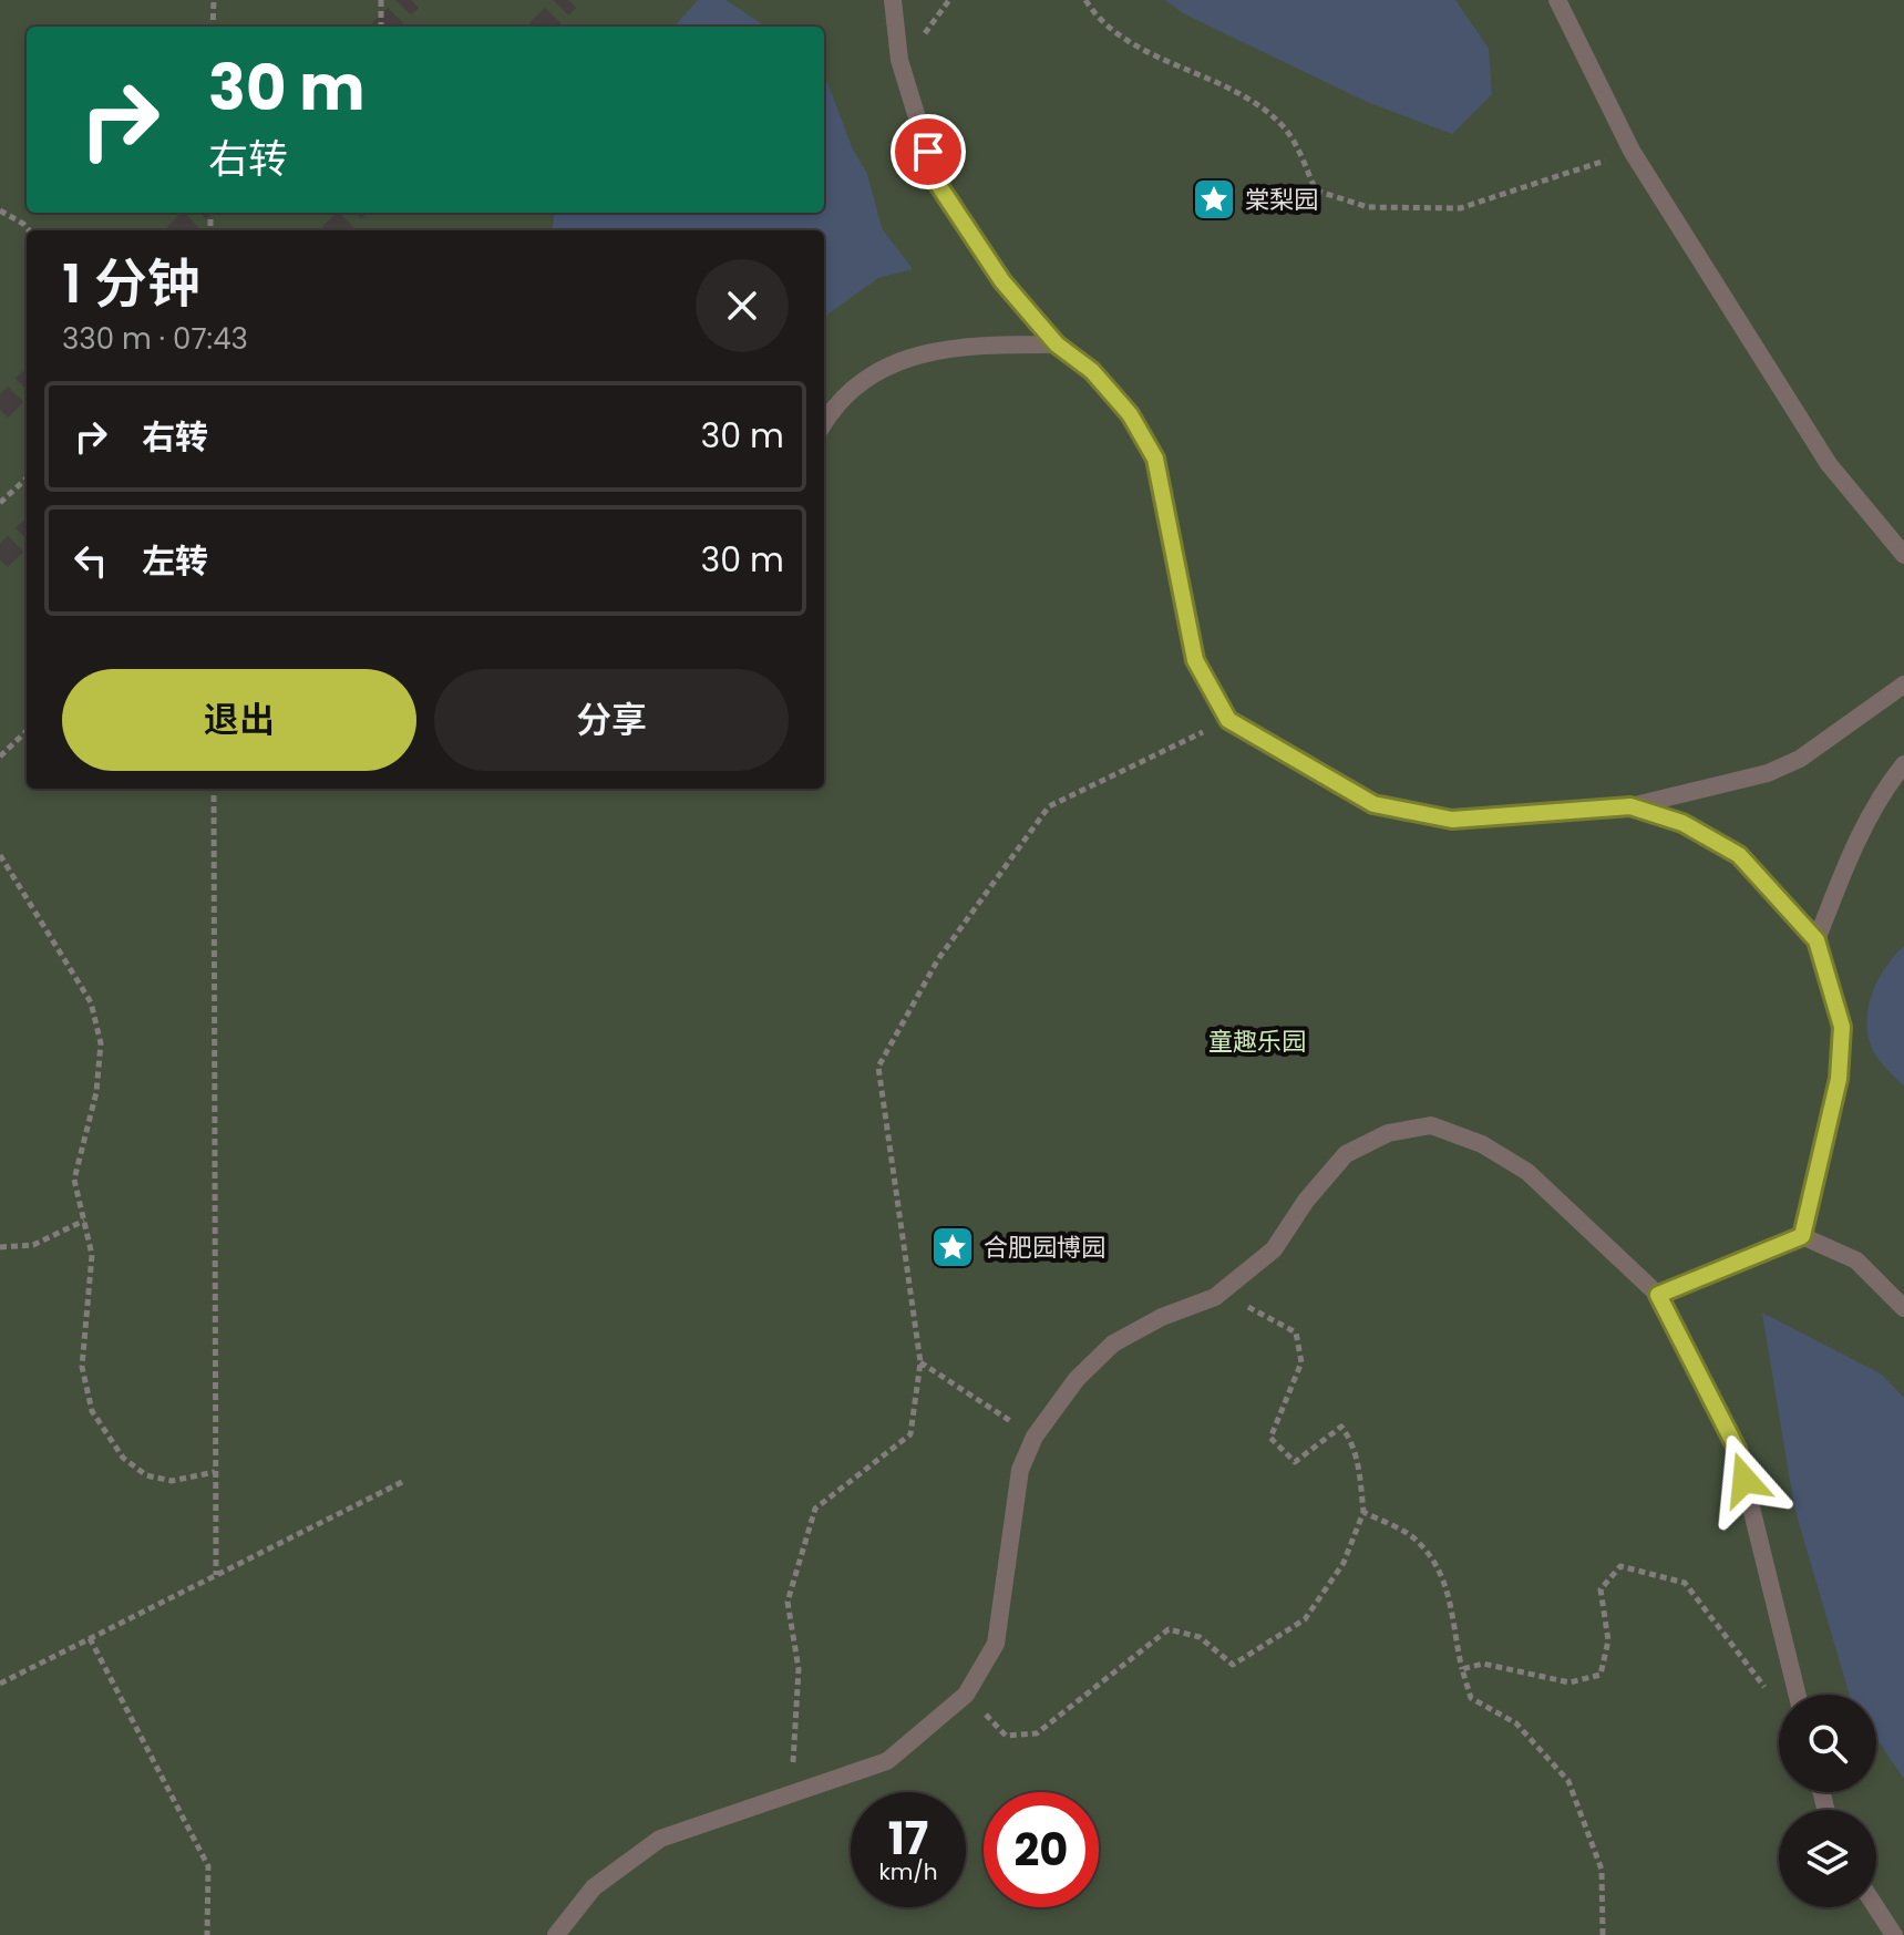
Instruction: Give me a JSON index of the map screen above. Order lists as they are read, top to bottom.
{
  "parks": ["童趣乐园"],
  "places": {
    "place": ["棠梨园", "合肥园博园"]
  },
  "page": {
    "turn": ["30 m", "右转"],
    "heading": ["1 分钟", "330 m · 07:43"],
    "list": [
      {
        "name": "右转",
        "value": "30 m"
      },
      {
        "name": "左转",
        "value": "30 m"
      }
    ],
    "buttons": ["退出", "分享"],
    "speed": "17 km/h",
    "limit": "20"
  }
}
